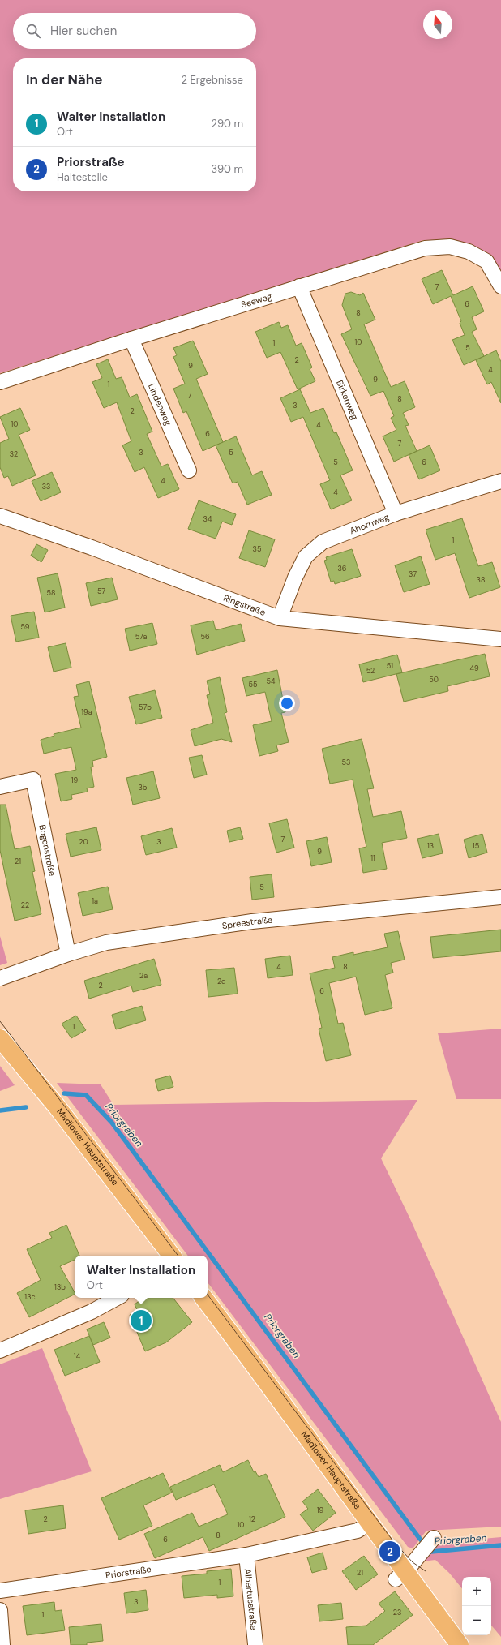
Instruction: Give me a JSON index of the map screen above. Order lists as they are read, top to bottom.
{
  "streets": {
    "main road": ["Madlower Hauptstraße"],
    "street": [
      "Seeweg",
      "Birkenweg",
      "Lindenweg",
      "Ahornweg",
      "Ringstraße",
      "Bogenstraße",
      "Spreestraße",
      "Priorstraße",
      "Albertusstraße"
    ]
  },
  "crossings": [
    ["Seeweg", "Birkenweg"],
    ["Seeweg", "Lindenweg"],
    ["Birkenweg", "Ahornweg"],
    ["Ahornweg", "Ringstraße"],
    ["Bogenstraße", "Spreestraße"],
    ["Madlower Hauptstraße", "Priorstraße"],
    ["Priorstraße", "Albertusstraße"]
  ],
  "water": ["Priorgraben"],
  "house_numbers": [
    "7",
    "6",
    "8",
    "10",
    "1",
    "5",
    "2",
    "9",
    "4",
    "9",
    "1",
    "7",
    "8",
    "3",
    "2",
    "10",
    "4",
    "6",
    "7",
    "3",
    "5",
    "32",
    "5",
    "6",
    "4",
    "33",
    "4",
    "34",
    "1",
    "35",
    "36",
    "37",
    "38",
    "57",
    "58",
    "59",
    "57a",
    "56",
    "51",
    "49",
    "52",
    "50",
    "54",
    "55",
    "57b",
    "19a",
    "53",
    "19",
    "3b",
    "7",
    "20",
    "3",
    "13",
    "15",
    "9",
    "11",
    "21",
    "5",
    "1a",
    "22",
    "4",
    "8",
    "2a",
    "2c",
    "2",
    "6",
    "1",
    "13b",
    "13c",
    "14",
    "19",
    "2",
    "12",
    "10",
    "8",
    "6",
    "21",
    "1",
    "3",
    "23",
    "1"
  ],
  "north": "top",
  "page": {
    "search": "Hier suchen",
    "heading": ["In der Nähe", "2 Ergebnisse"],
    "list": [
      {
        "mark": "1",
        "name": "Walter Installation",
        "note": "Ort",
        "value": "290 m"
      },
      {
        "mark": "2",
        "name": "Priorstraße",
        "note": "Haltestelle",
        "value": "390 m"
      }
    ],
    "popup": ["Walter Installation", "Ort"],
    "pins": ["1", "2"],
    "map_buttons": ["+", "−"]
  }
}
